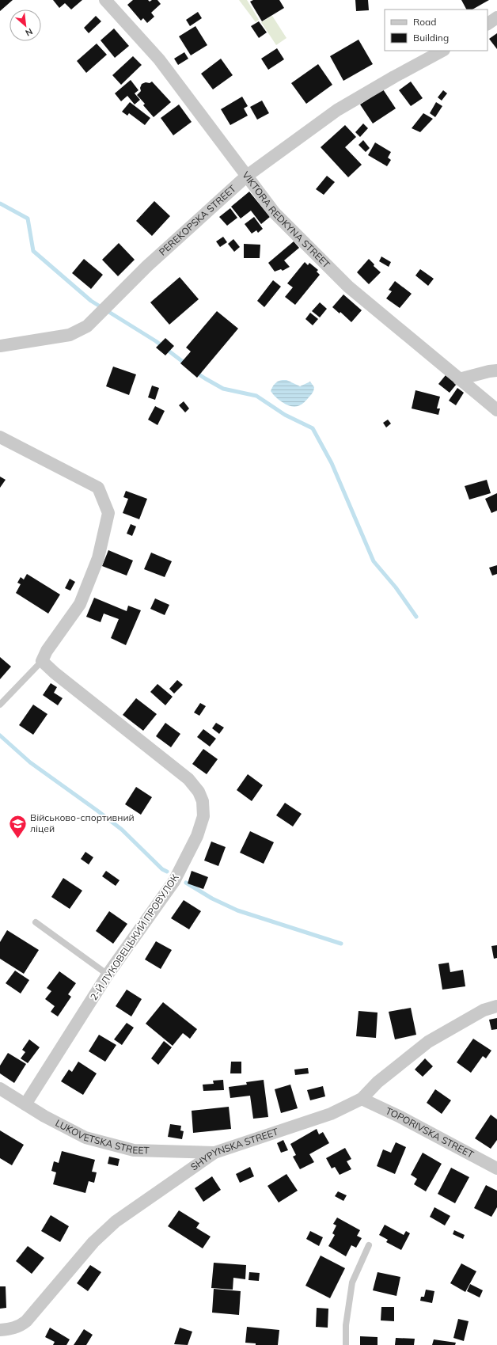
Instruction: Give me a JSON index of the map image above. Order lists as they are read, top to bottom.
{
  "streets": {
    "street": [
      "VIKTORA REDKYNA STREET",
      "PEREKOPSKA STREET",
      "2-Й ЛУКОВЕЦЬКИЙ ПРОВУЛОК",
      "TOPORIVSKA STREET",
      "LUKOVETSKA STREET",
      "SHYPYNSKA STREET"
    ]
  },
  "crossings": [
    ["VIKTORA REDKYNA STREET", "PEREKOPSKA STREET"],
    ["2-Й ЛУКОВЕЦЬКИЙ ПРОВУЛОК", "LUKOVETSKA STREET"],
    ["TOPORIVSKA STREET", "SHYPYNSKA STREET"],
    ["LUKOVETSKA STREET", "SHYPYNSKA STREET"]
  ],
  "places": {
    "school or university": ["Військово-спортивний ліцей"]
  },
  "legend": ["Road", "Building"],
  "north": "bottom right"
}
